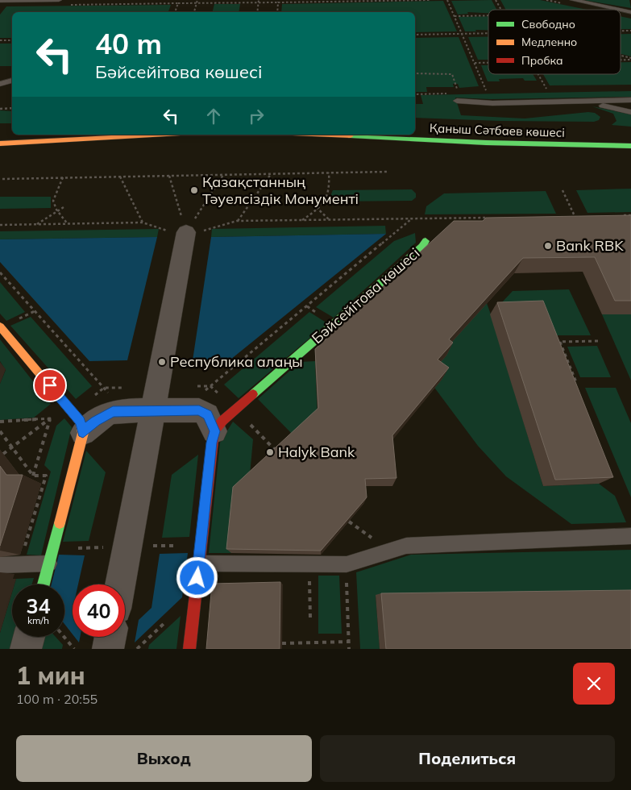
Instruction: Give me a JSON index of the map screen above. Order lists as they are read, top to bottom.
{
  "streets": {
    "main road": ["Қаныш Сәтбаев көшесі", "Бәйсейітова көшесі"]
  },
  "places": [
    "Қазақстанның Тәуелсіздік Монументі",
    "Bank RBK",
    "Республика алаңы",
    "Halyk Bank"
  ],
  "legend": ["Свободно", "Медленно", "Пробка"],
  "page": {
    "turn": ["40 m", "Бәйсейітова көшесі"],
    "speed": "34 km/h",
    "limit": "40",
    "heading": ["1 мин", "100 m · 20:55"],
    "buttons": ["Выход", "Поделиться"]
  }
}
